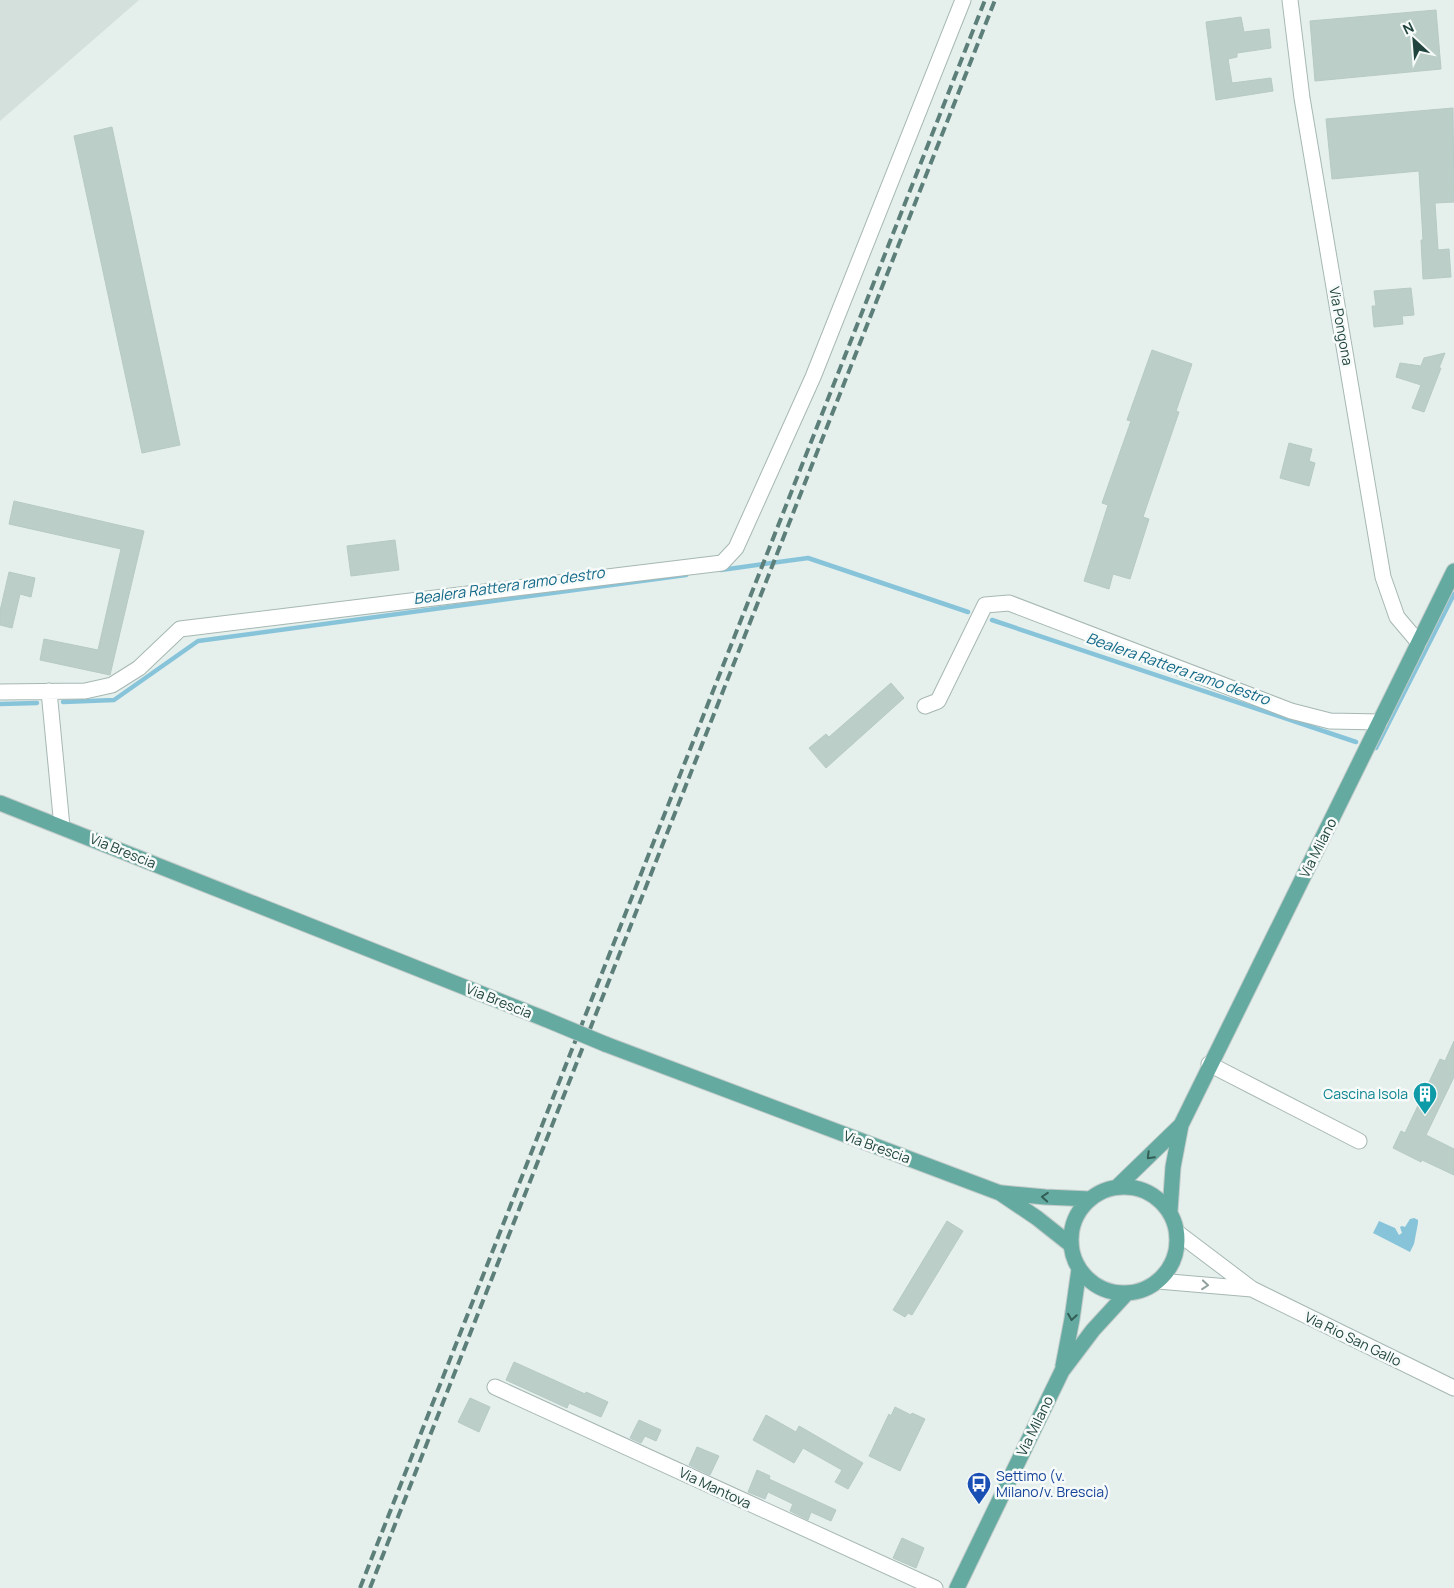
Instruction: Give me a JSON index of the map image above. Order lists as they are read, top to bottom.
{
  "streets": {
    "main road": ["Via Milano", "Via Brescia"],
    "street": ["Via Pongona", "Via Rio San Gallo", "Via Mantova"]
  },
  "crossings": [
    ["Via Pongona", "Via Milano"],
    ["Via Milano", "Via Rio San Gallo"]
  ],
  "water": ["Bealera Rattera ramo destro"],
  "places": {
    "building": ["Cascina Isola"],
    "bus stop": ["Settimo (v. Milano/v. Brescia)"]
  },
  "north": "top left"
}
